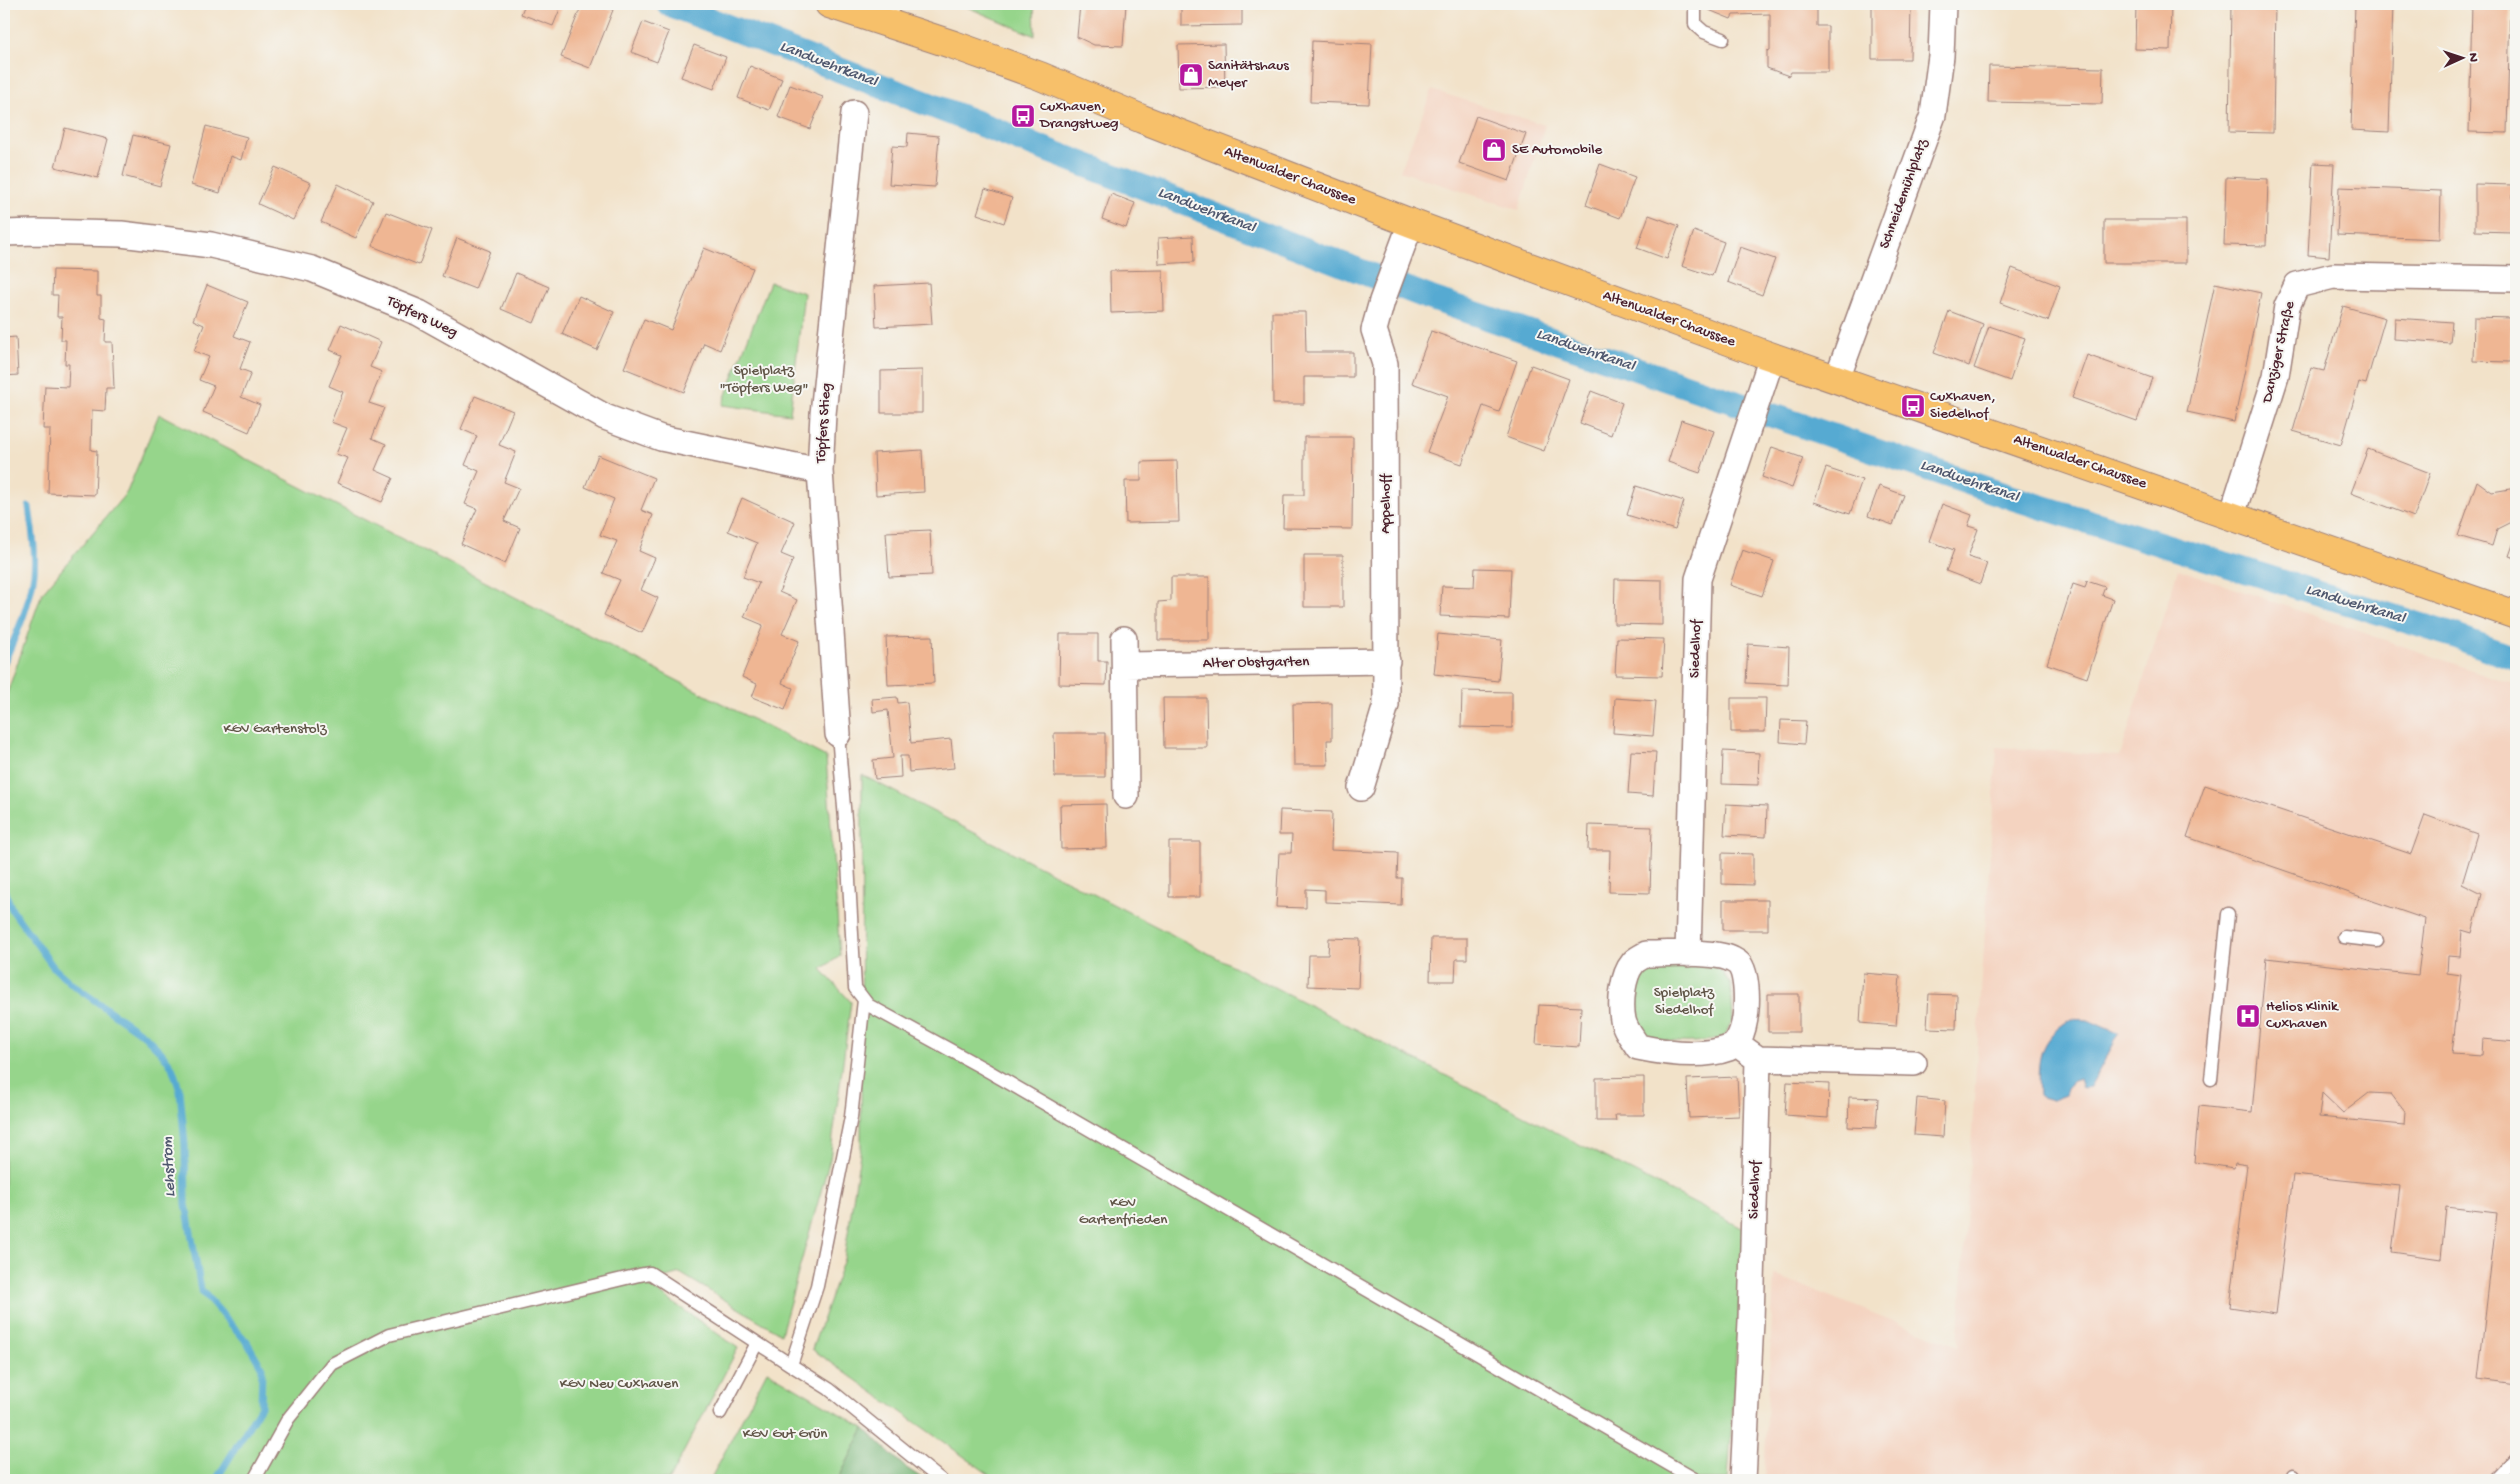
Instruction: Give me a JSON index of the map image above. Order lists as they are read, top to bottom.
{
  "streets": {
    "main road": ["Altenwalder Chaussee"],
    "street": [
      "Schneidemühlplatz",
      "Töpfers Weg",
      "Danziger Straße",
      "Töpfers Stieg",
      "Appelhoff",
      "Siedelhof",
      "Alter Obstgarten"
    ]
  },
  "crossings": [
    ["Altenwalder Chaussee", "Schneidemühlplatz"],
    ["Altenwalder Chaussee", "Danziger Straße"],
    ["Altenwalder Chaussee", "Appelhoff"],
    ["Altenwalder Chaussee", "Siedelhof"],
    ["Töpfers Weg", "Töpfers Stieg"],
    ["Appelhoff", "Alter Obstgarten"]
  ],
  "water": ["Landwehrkanal", "Lehstrom"],
  "parks": [
    "Spielplatz \"Töpfers Weg\"",
    "KGV Gartenstolz",
    "Spielplatz Siedelhof",
    "KGV Gartenfrieden",
    "KGV Neu Cuxhaven",
    "KGV Gut Grün"
  ],
  "places": {
    "shop": ["Sanitätshaus Meyer", "SE Automobile"],
    "bus stop": ["Cuxhaven, Drangstweg", "Cuxhaven, Siedelhof"],
    "hospital": ["Helios Klinik Cuxhaven"]
  },
  "north": "right"
}
